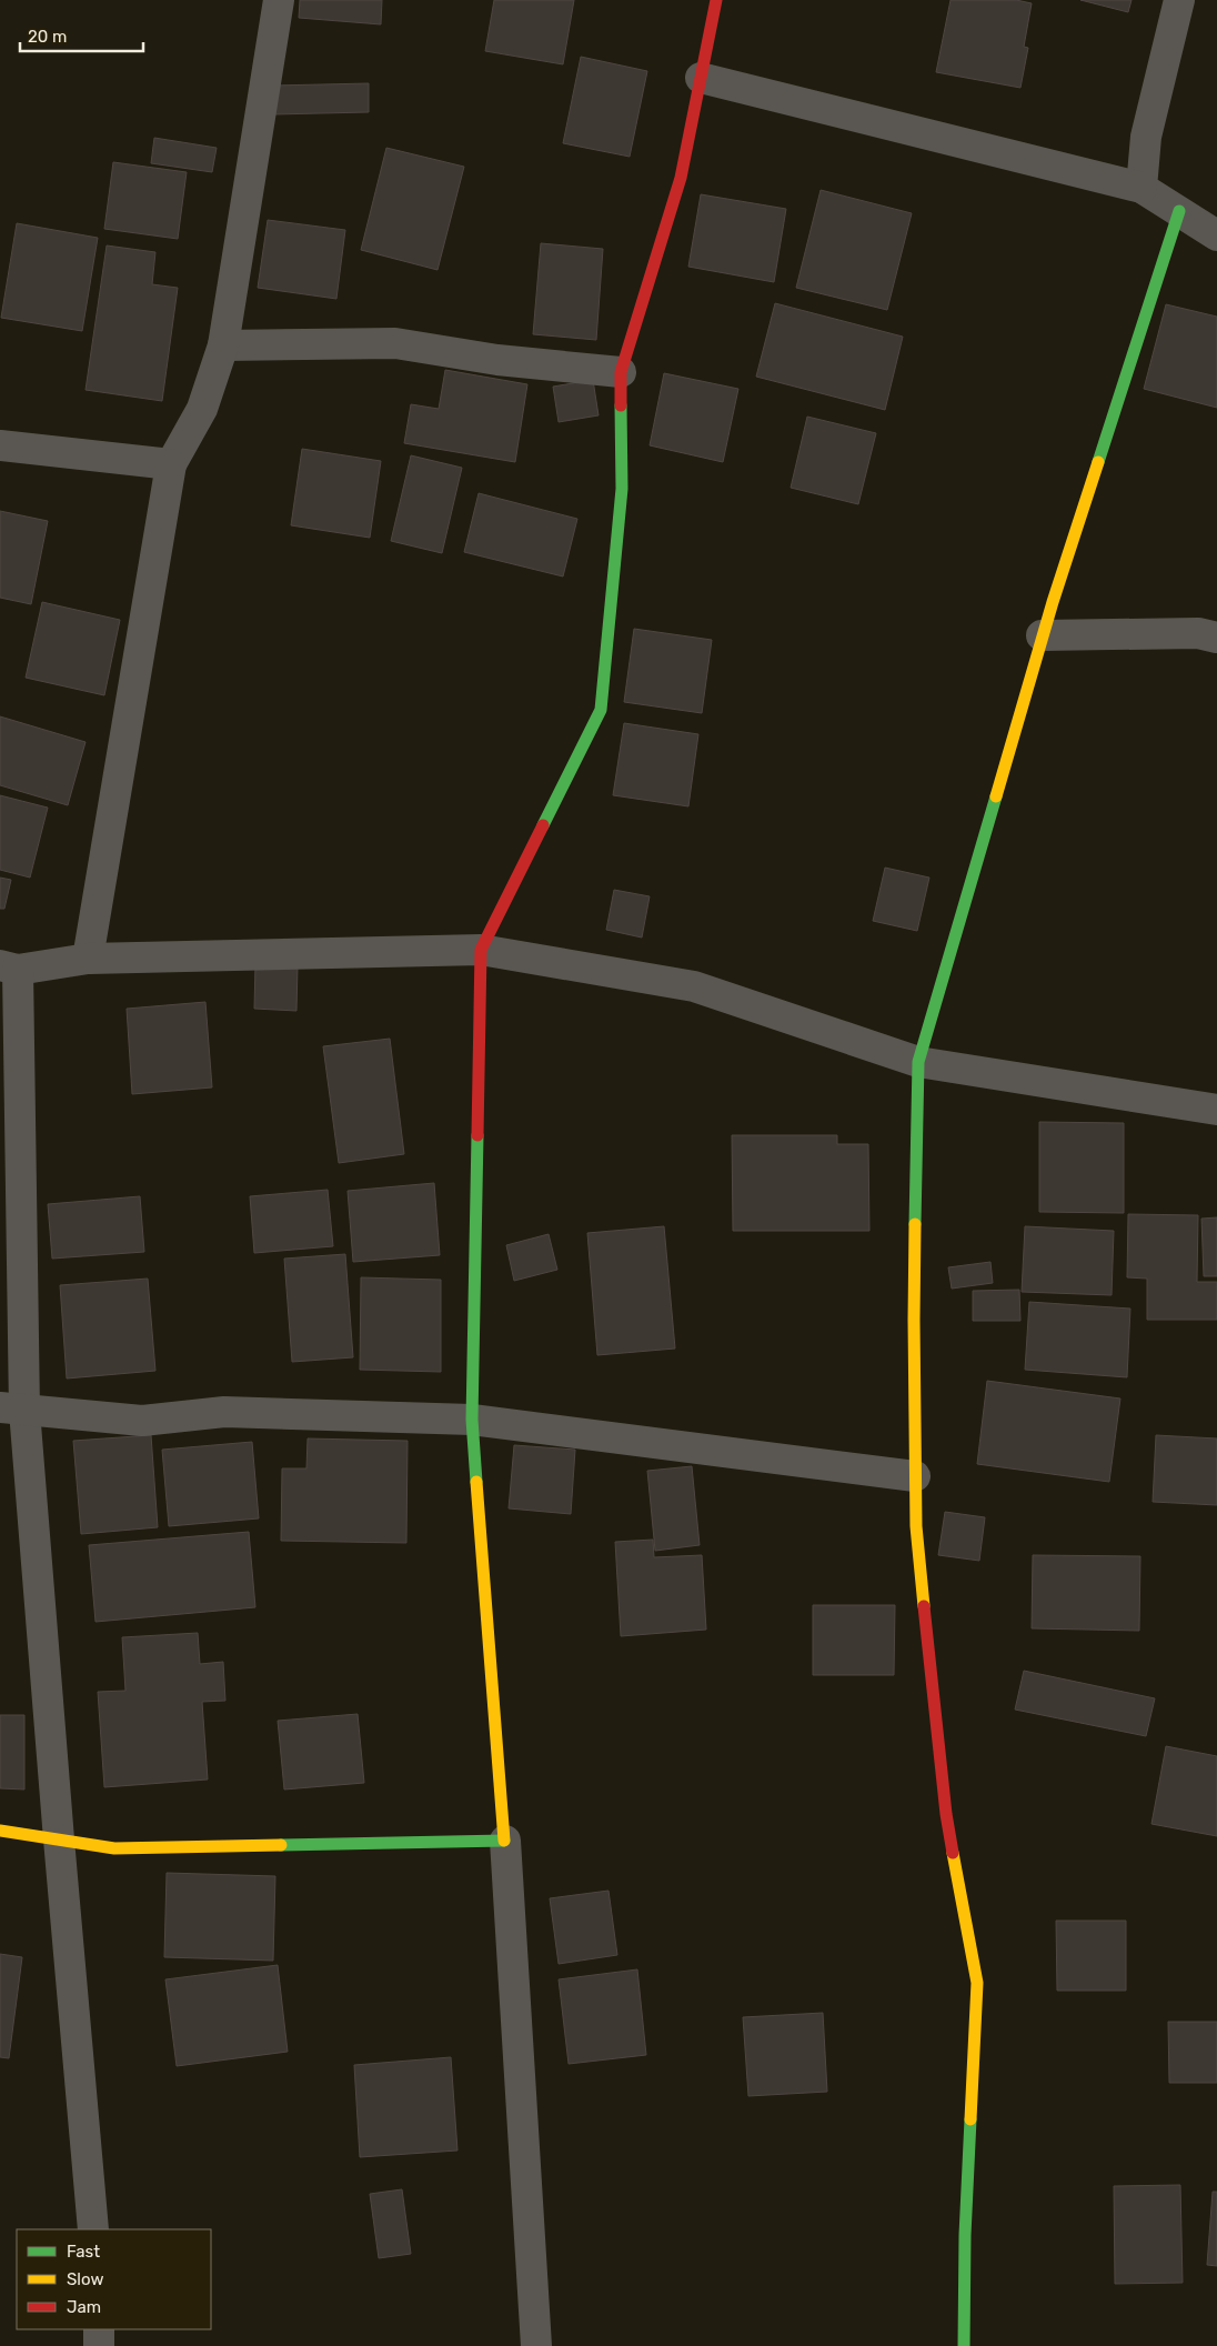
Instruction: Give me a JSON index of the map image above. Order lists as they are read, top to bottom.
{
  "legend": ["Fast", "Slow", "Jam"],
  "scale_bar": "20 m"
}
